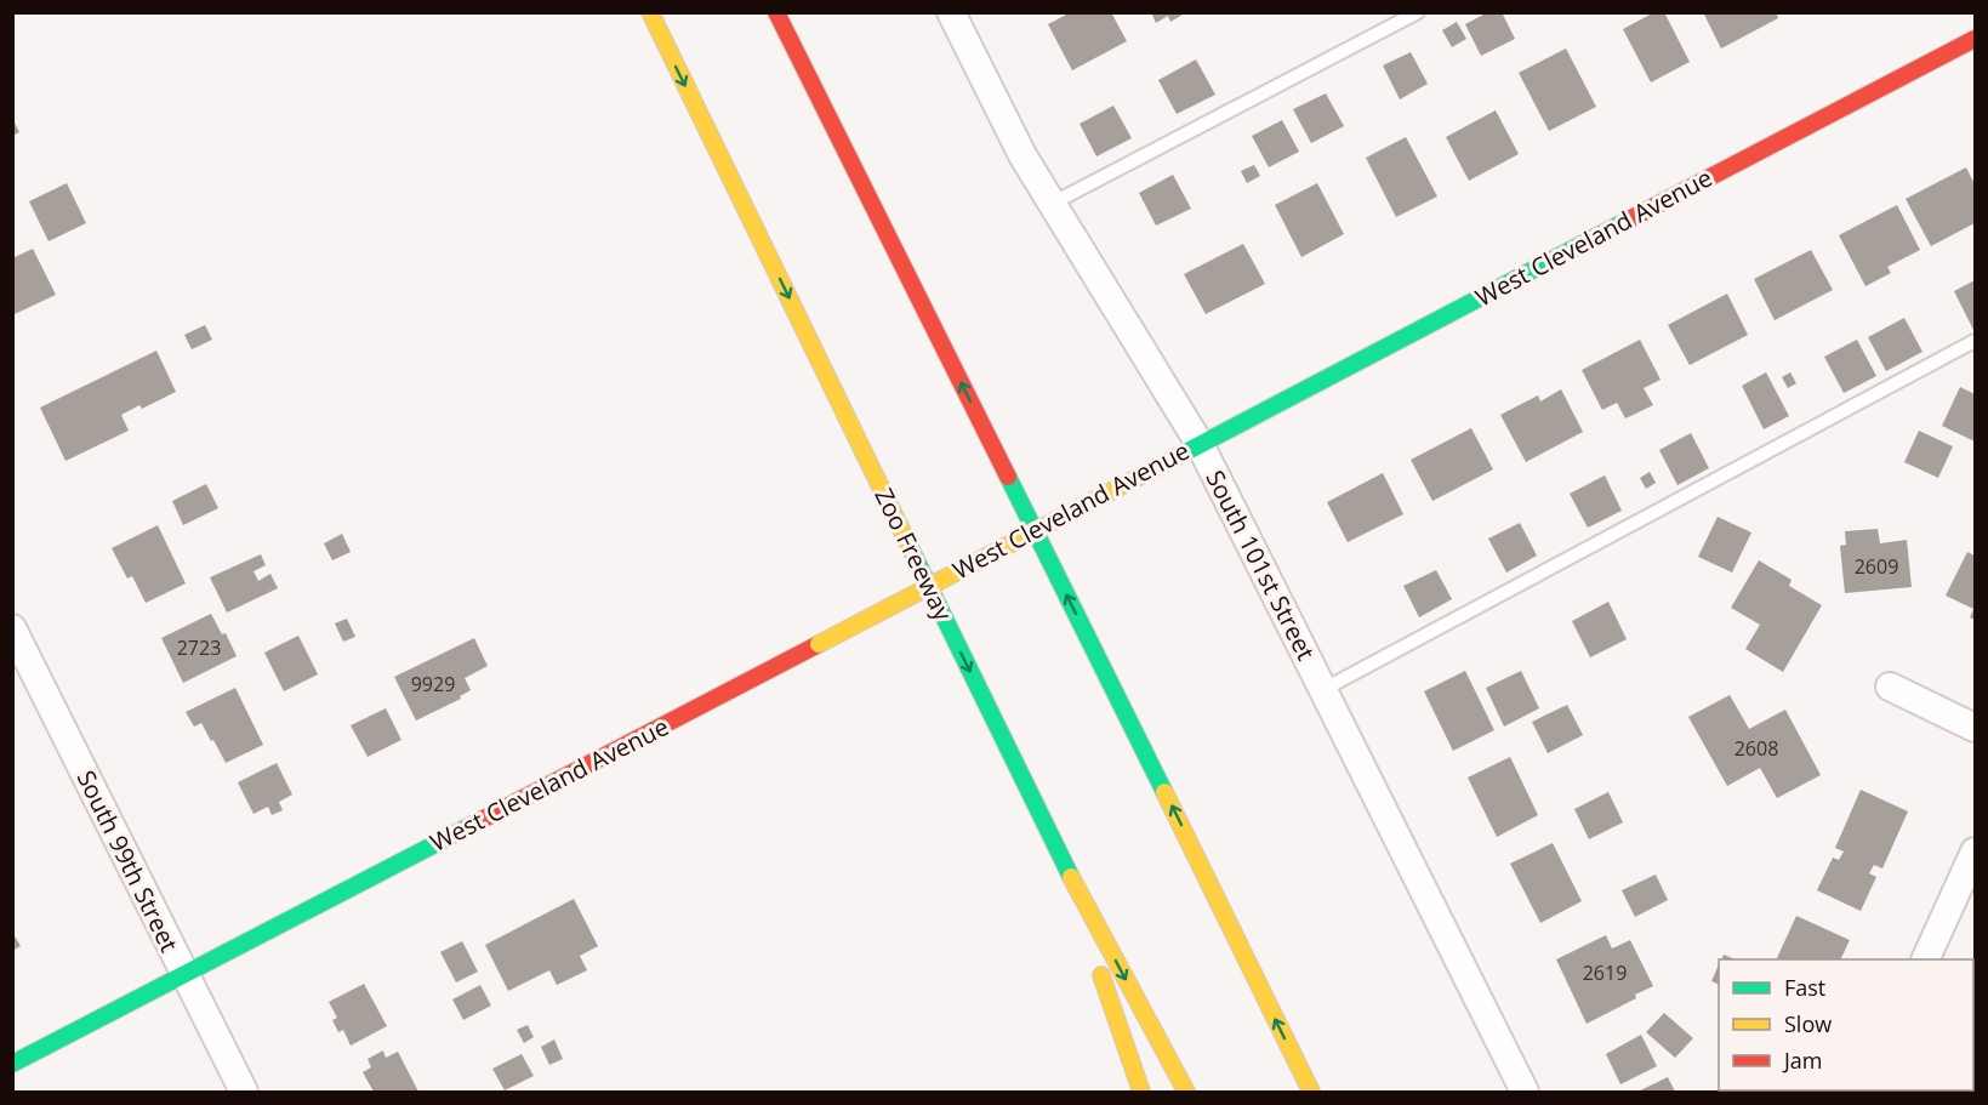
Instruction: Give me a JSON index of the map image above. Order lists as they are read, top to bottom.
{
  "streets": {
    "main road": ["West Cleveland Avenue", "Zoo Freeway"],
    "street": ["South 101st Street", "South 99th Street"]
  },
  "crossings": [
    ["West Cleveland Avenue", "South 101st Street"],
    ["West Cleveland Avenue", "South 99th Street"]
  ],
  "house_numbers": [
    "2609",
    "2723",
    "9929",
    "2608",
    "2619"
  ],
  "legend": ["Fast", "Slow", "Jam"]
}
